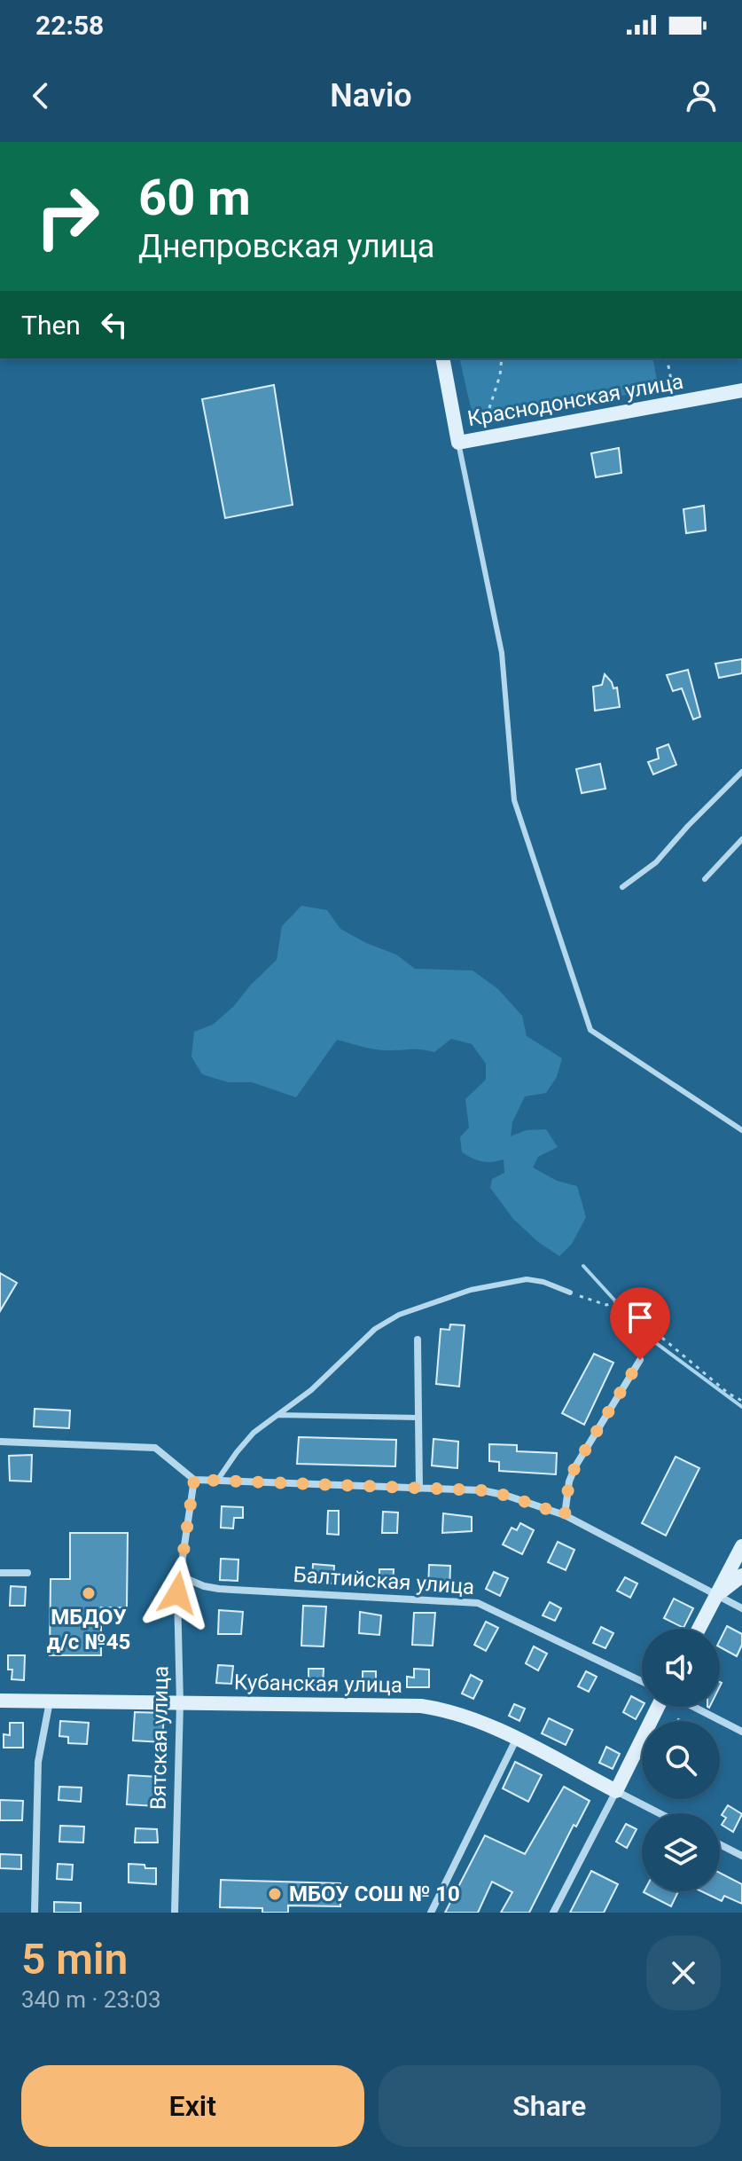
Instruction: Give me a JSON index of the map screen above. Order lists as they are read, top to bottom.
{
  "streets": {
    "street": [
      "Краснодонская улица",
      "Балтийская улица",
      "Кубанская улица",
      "Вятская улица"
    ]
  },
  "crossings": [
    ["Балтийская улица", "Вятская улица"],
    ["Кубанская улица", "Вятская улица"]
  ],
  "places": ["МБДОУ д/с №45", "МБОУ СОШ № 10"],
  "page": {
    "status": "22:58",
    "header": "Navio",
    "turn": ["60 m", "Днепровская улица"],
    "then": "Then",
    "heading": ["5 min", "340 m · 23:03"],
    "buttons": ["Exit", "Share"]
  }
}
